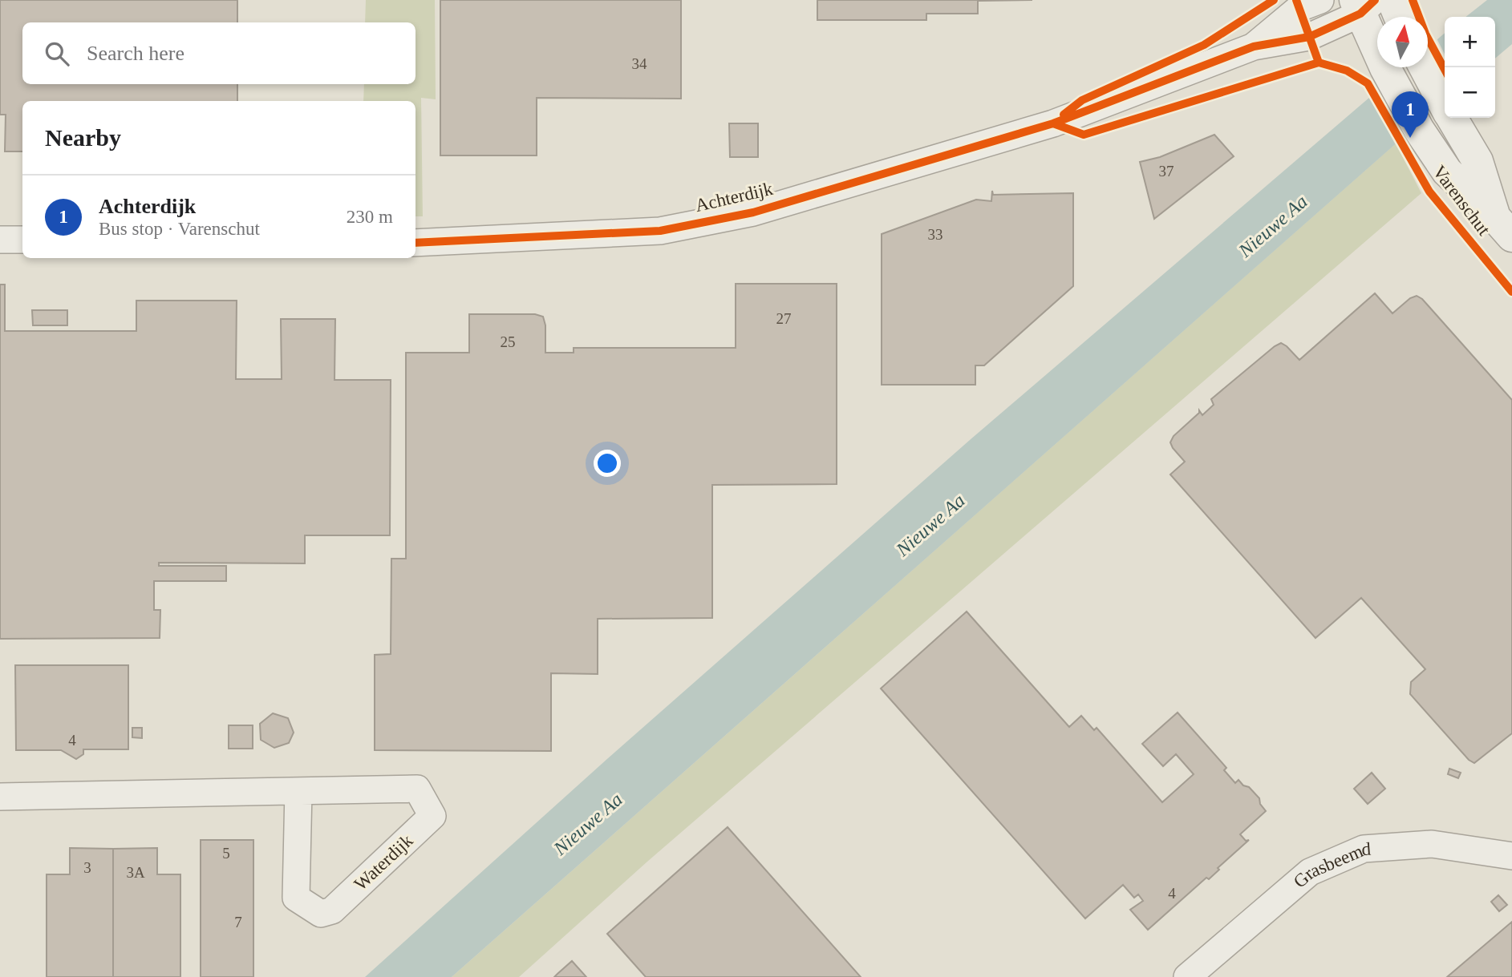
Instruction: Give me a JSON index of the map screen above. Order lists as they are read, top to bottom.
{
  "streets": {
    "street": [
      "Achterdijk",
      "Varenschut",
      "Waterdijk",
      "Grasbeemd"
    ]
  },
  "crossings": [
    ["Achterdijk", "Varenschut"]
  ],
  "water": ["Nieuwe Aa"],
  "house_numbers": [
    "34",
    "37",
    "33",
    "27",
    "25",
    "4",
    "5",
    "3",
    "3A",
    "4",
    "7"
  ],
  "north": "top",
  "page": {
    "map_buttons": ["+", "−"],
    "search": "Search here",
    "pins": "1",
    "heading": "Nearby",
    "list": [
      {
        "mark": "1",
        "name": "Achterdijk",
        "note": "Bus stop · Varenschut",
        "value": "230 m"
      }
    ]
  }
}
